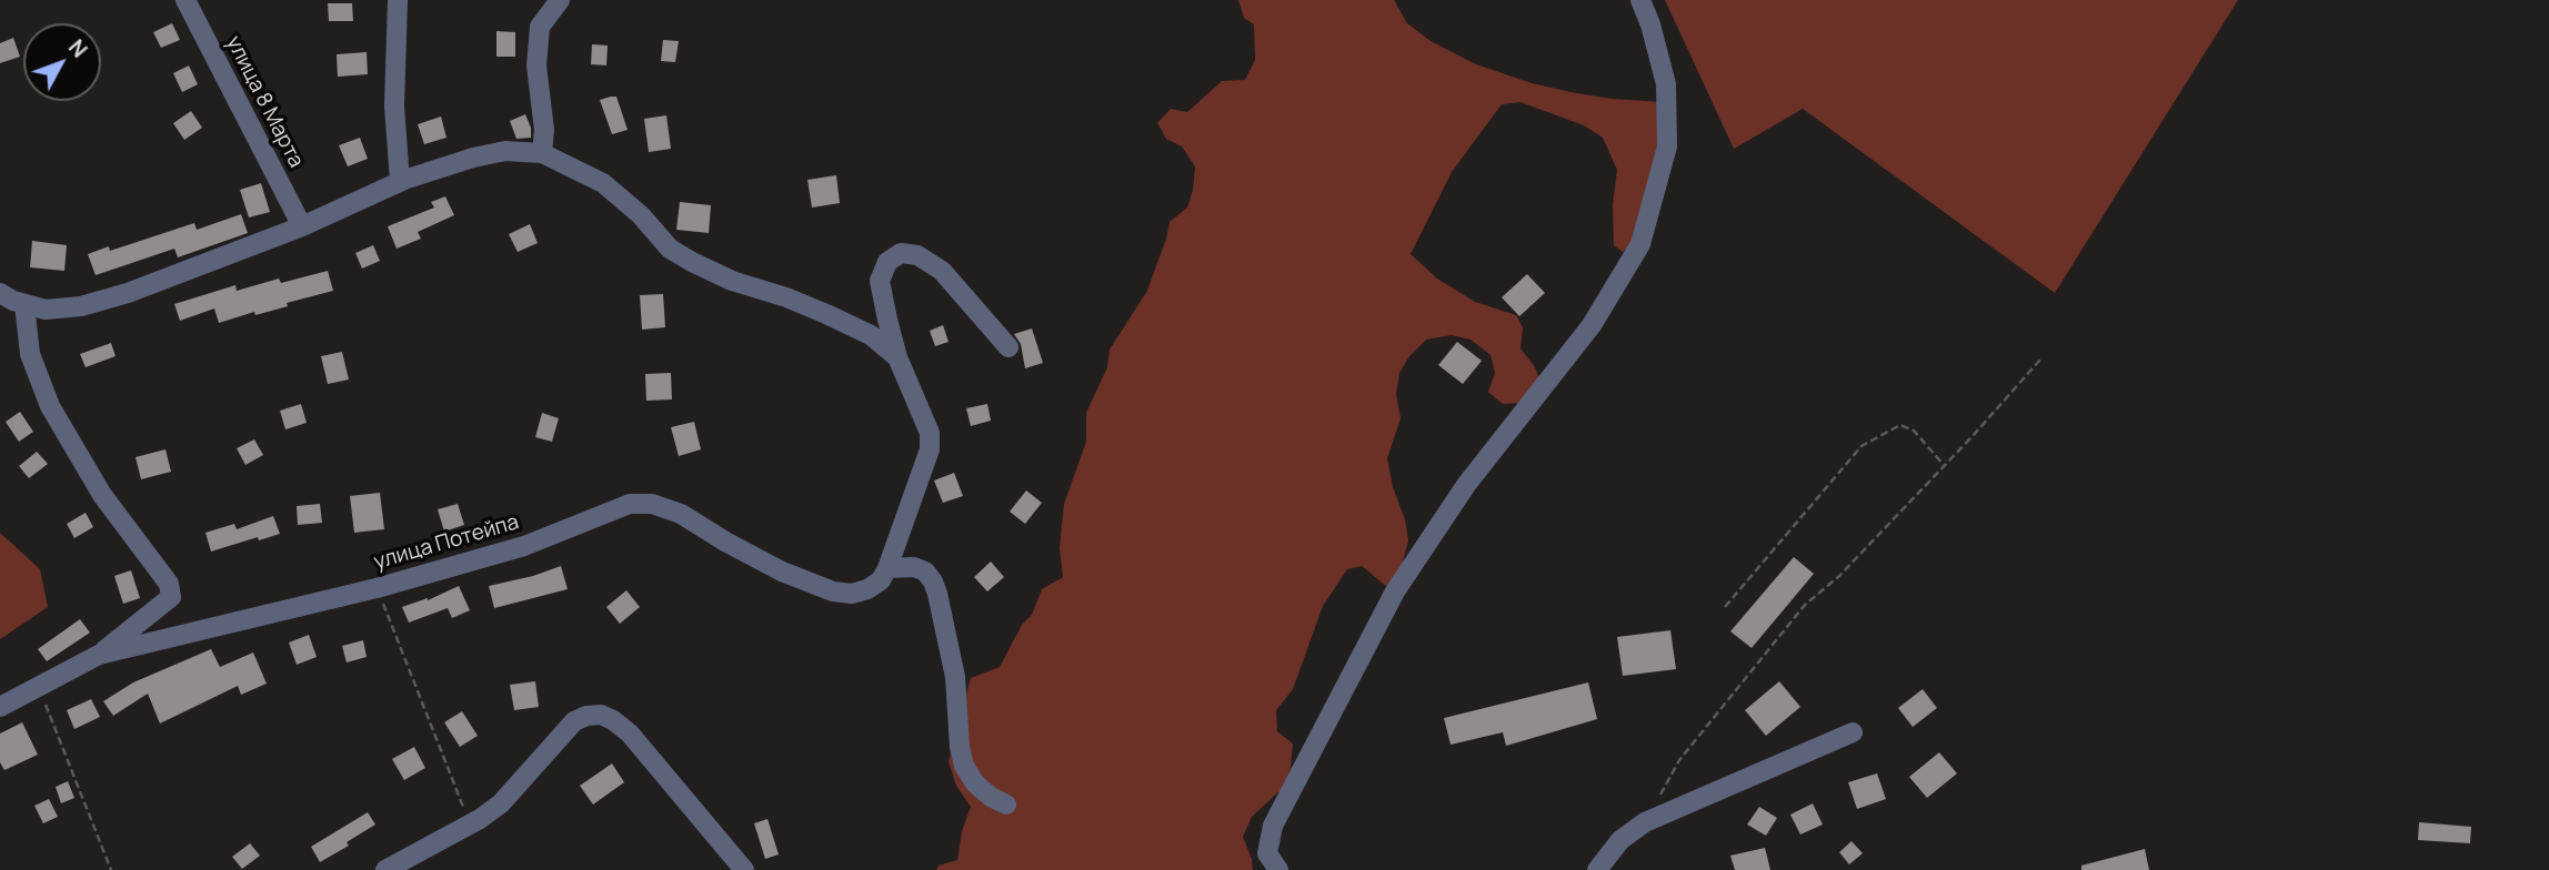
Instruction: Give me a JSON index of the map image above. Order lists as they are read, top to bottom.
{
  "streets": {
    "street": ["улица 8 Марта", "улица Потейпа"]
  },
  "north": "top right"
}
